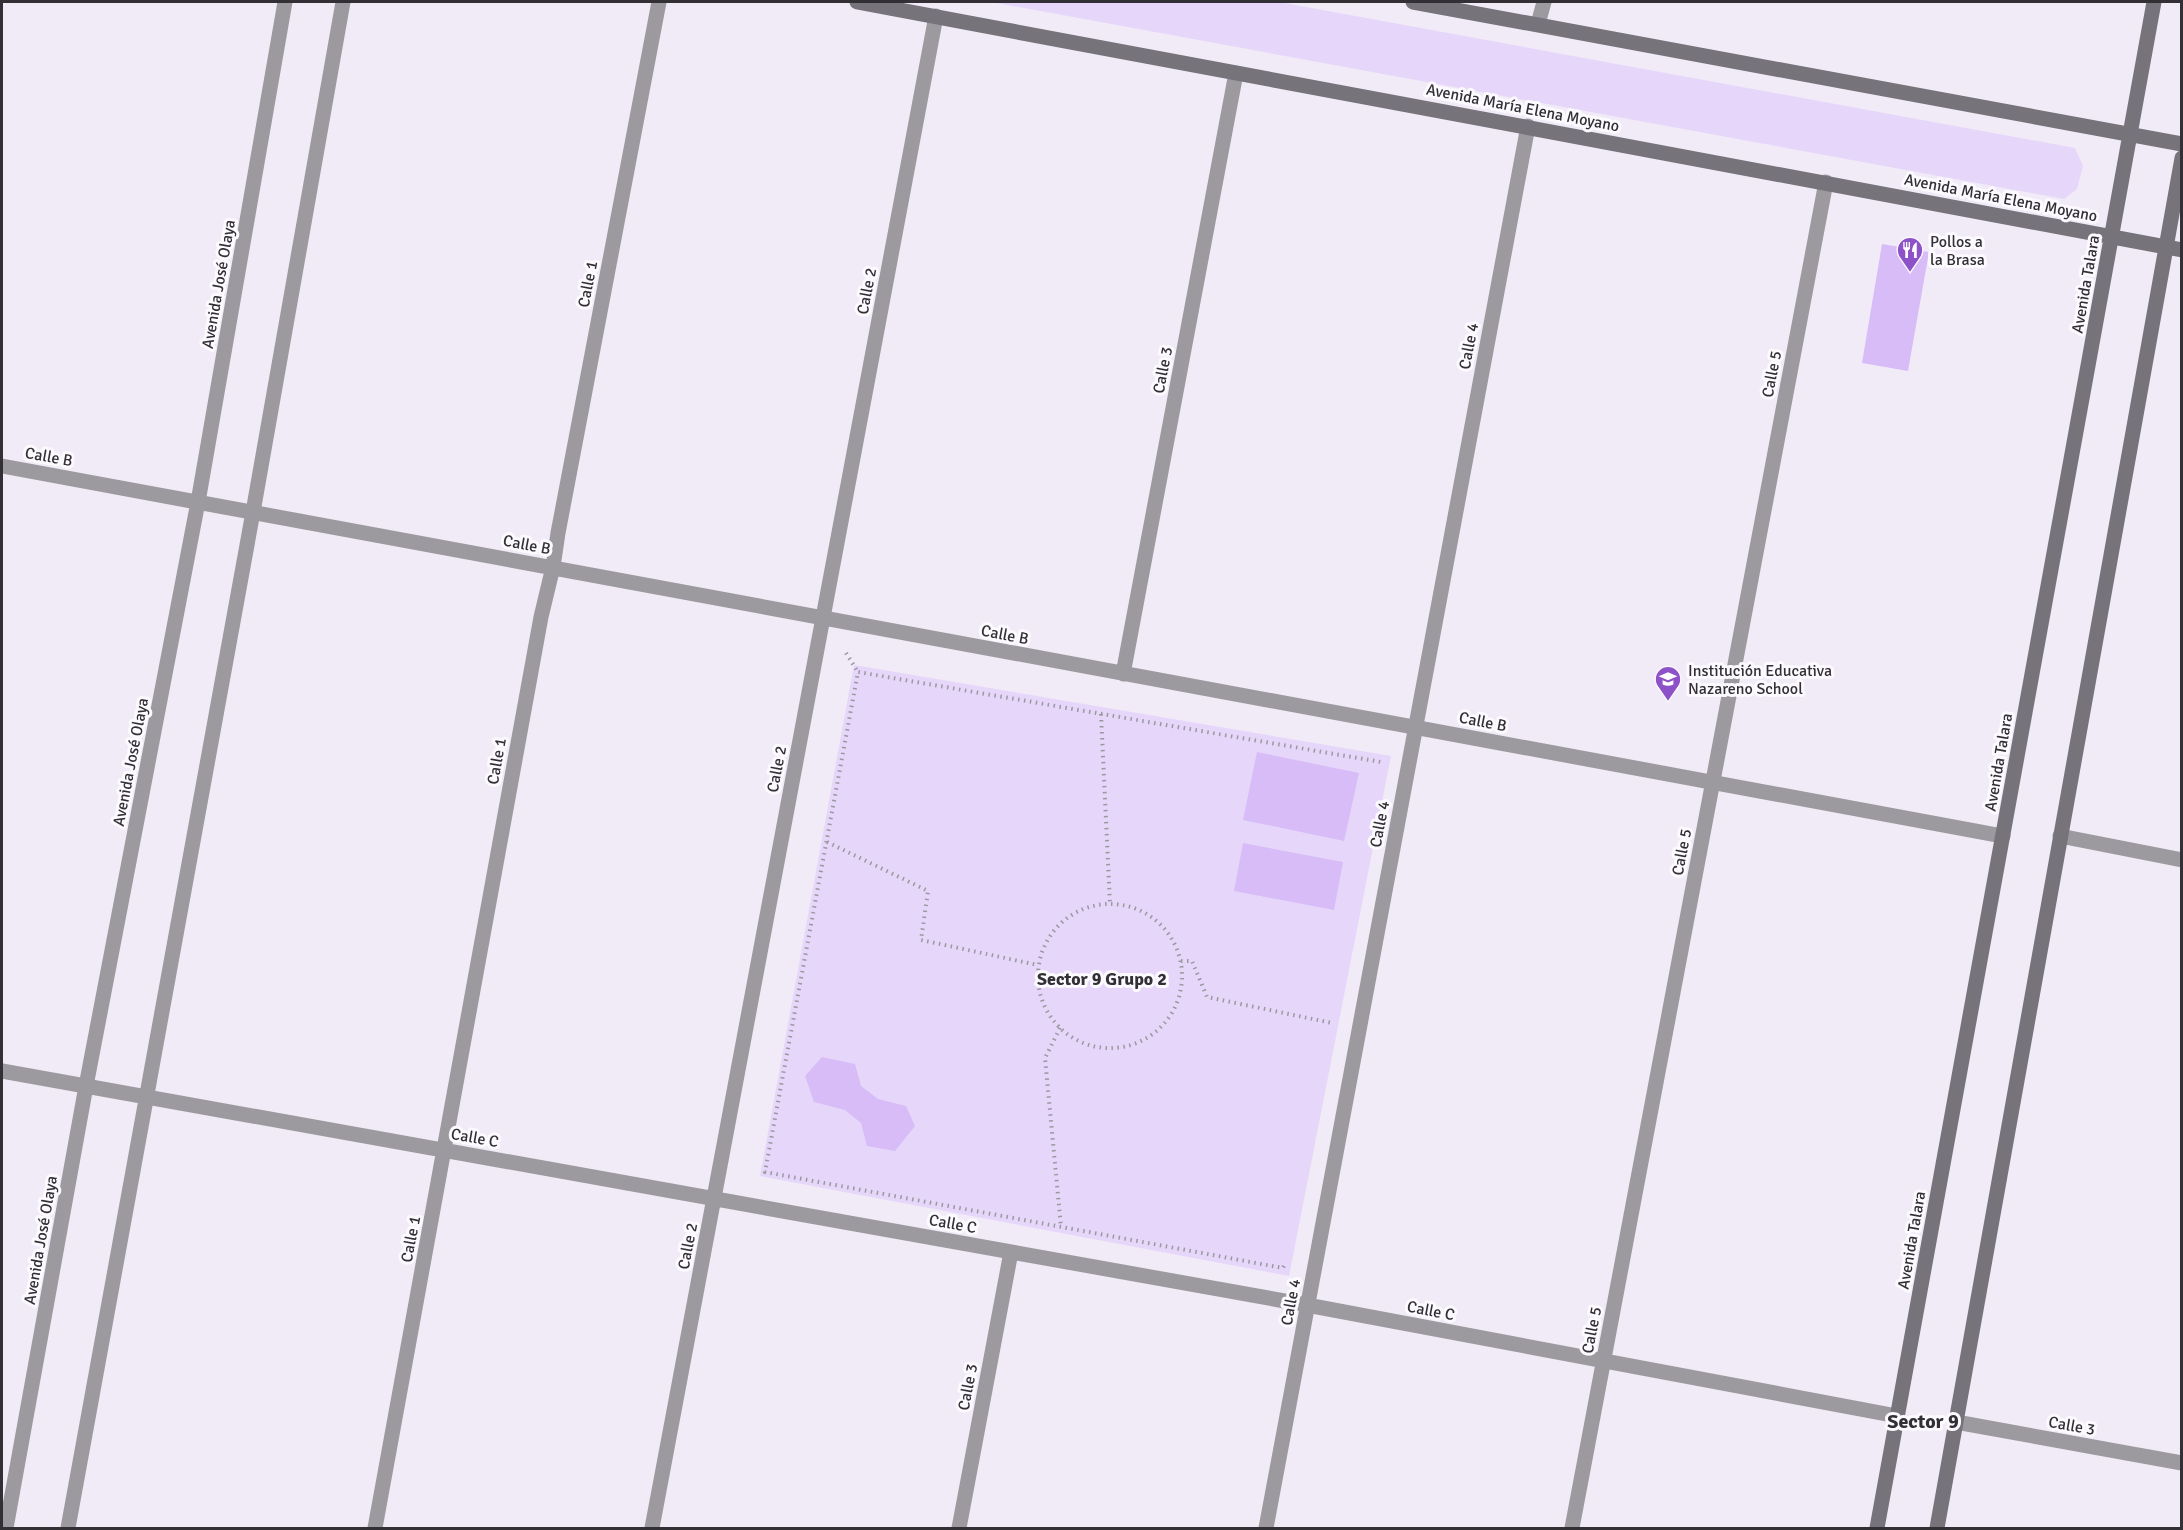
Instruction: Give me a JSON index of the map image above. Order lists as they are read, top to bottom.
{
  "streets": {
    "street": [
      "Avenida María Elena Moyano",
      "Avenida José Olaya",
      "Calle 1",
      "Avenida Talara",
      "Calle 2",
      "Calle 4",
      "Calle 3",
      "Calle 5",
      "Calle B",
      "Calle C"
    ]
  },
  "crossings": [
    ["Avenida María Elena Moyano", "Avenida Talara"],
    ["Avenida María Elena Moyano", "Calle 2"],
    ["Avenida María Elena Moyano", "Calle 4"],
    ["Avenida María Elena Moyano", "Calle 3"],
    ["Avenida María Elena Moyano", "Calle 5"],
    ["Avenida José Olaya", "Calle B"],
    ["Avenida José Olaya", "Calle C"],
    ["Calle 1", "Calle B"],
    ["Calle 1", "Calle C"],
    ["Avenida Talara", "Calle B"],
    ["Avenida Talara", "Calle C"],
    ["Calle 2", "Calle B"],
    ["Calle 2", "Calle C"],
    ["Calle 4", "Calle B"],
    ["Calle 4", "Calle C"],
    ["Calle 3", "Calle B"],
    ["Calle 3", "Calle C"],
    ["Calle 5", "Calle B"],
    ["Calle 5", "Calle C"]
  ],
  "districts": ["Sector 9 Grupo 2", "Sector 9"],
  "places": {
    "restaurant": ["Pollos a la Brasa"],
    "school or university": ["Institución Educativa Nazareno School"]
  }
}
